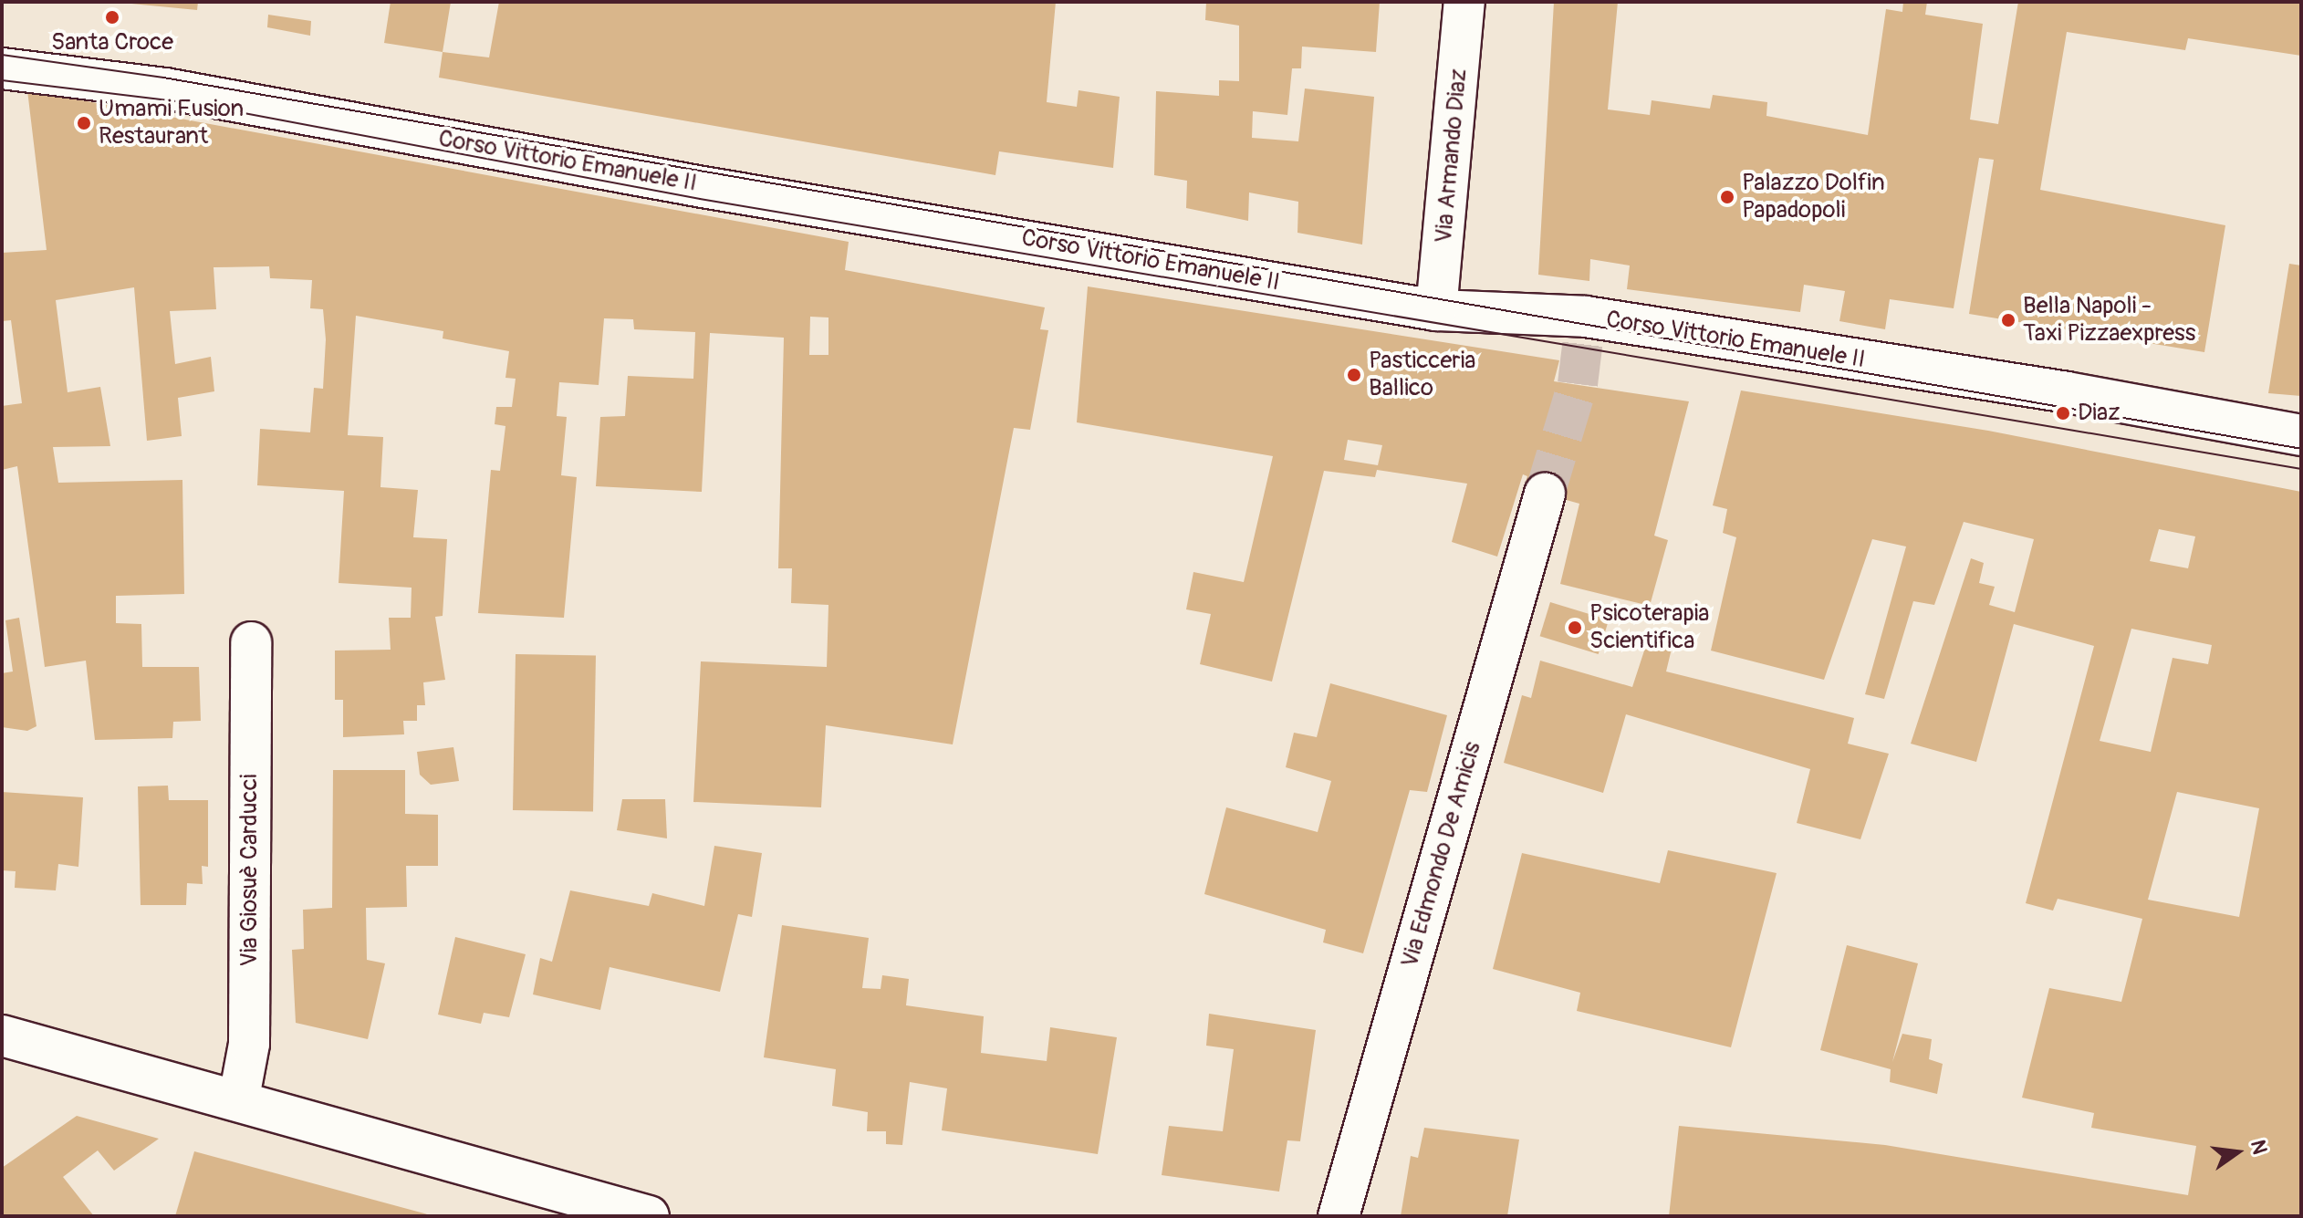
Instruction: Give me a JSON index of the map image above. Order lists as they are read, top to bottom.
{
  "streets": {
    "street": [
      "Via Armando Diaz",
      "Corso Vittorio Emanuele II",
      "Via Edmondo De Amicis",
      "Via Giosuè Carducci"
    ]
  },
  "crossings": [
    ["Via Armando Diaz", "Corso Vittorio Emanuele II"]
  ],
  "places": [
    "Santa Croce",
    "Umami Fusion Restaurant",
    "Palazzo Dolfin Papadopoli",
    "Bella Napoli - Taxi Pizzaexpress",
    "Pasticceria Ballico",
    "Diaz",
    "Psicoterapia Scientifica"
  ],
  "north": "right"
}
